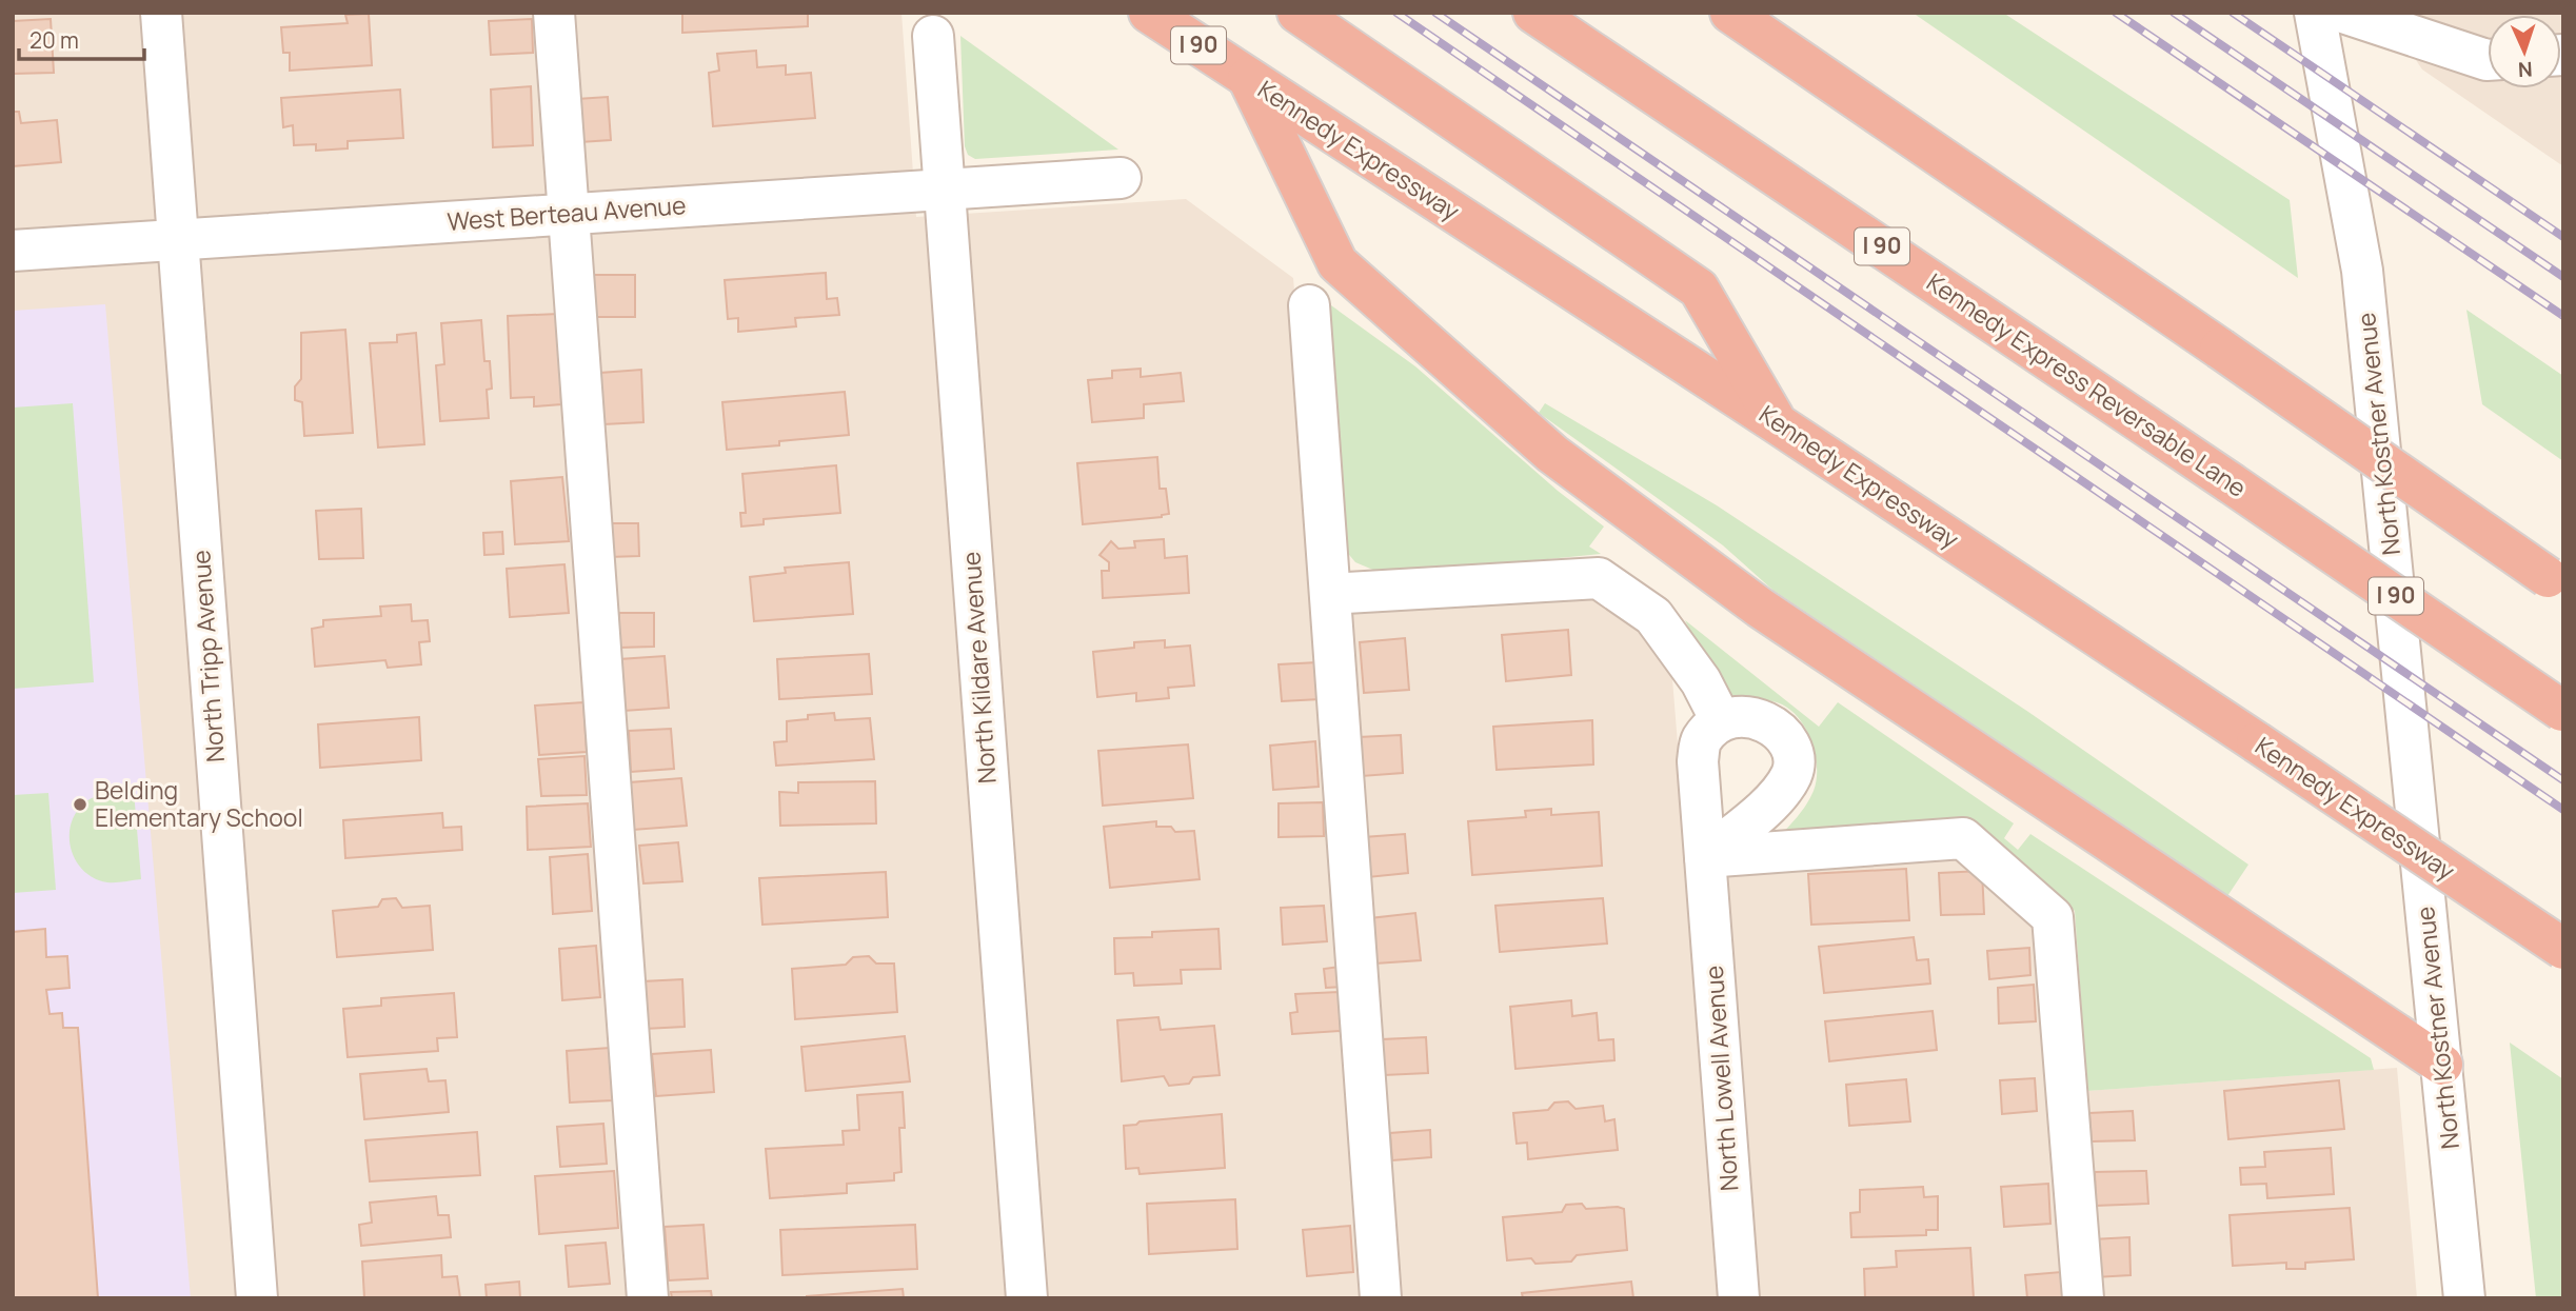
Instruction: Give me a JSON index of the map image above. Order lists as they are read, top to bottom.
{
  "streets": {
    "highway": ["I 90", "Kennedy Expressway", "Kennedy Express Reversable Lane"],
    "street": [
      "West Berteau Avenue",
      "North Kostner Avenue",
      "North Tripp Avenue",
      "North Kildare Avenue",
      "North Lowell Avenue"
    ]
  },
  "crossings": [
    ["I 90", "Kennedy Expressway"],
    ["West Berteau Avenue", "North Tripp Avenue"],
    ["West Berteau Avenue", "North Kildare Avenue"]
  ],
  "places": ["Belding Elementary School"],
  "scale_bar": "20 m",
  "north": "bottom"
}
